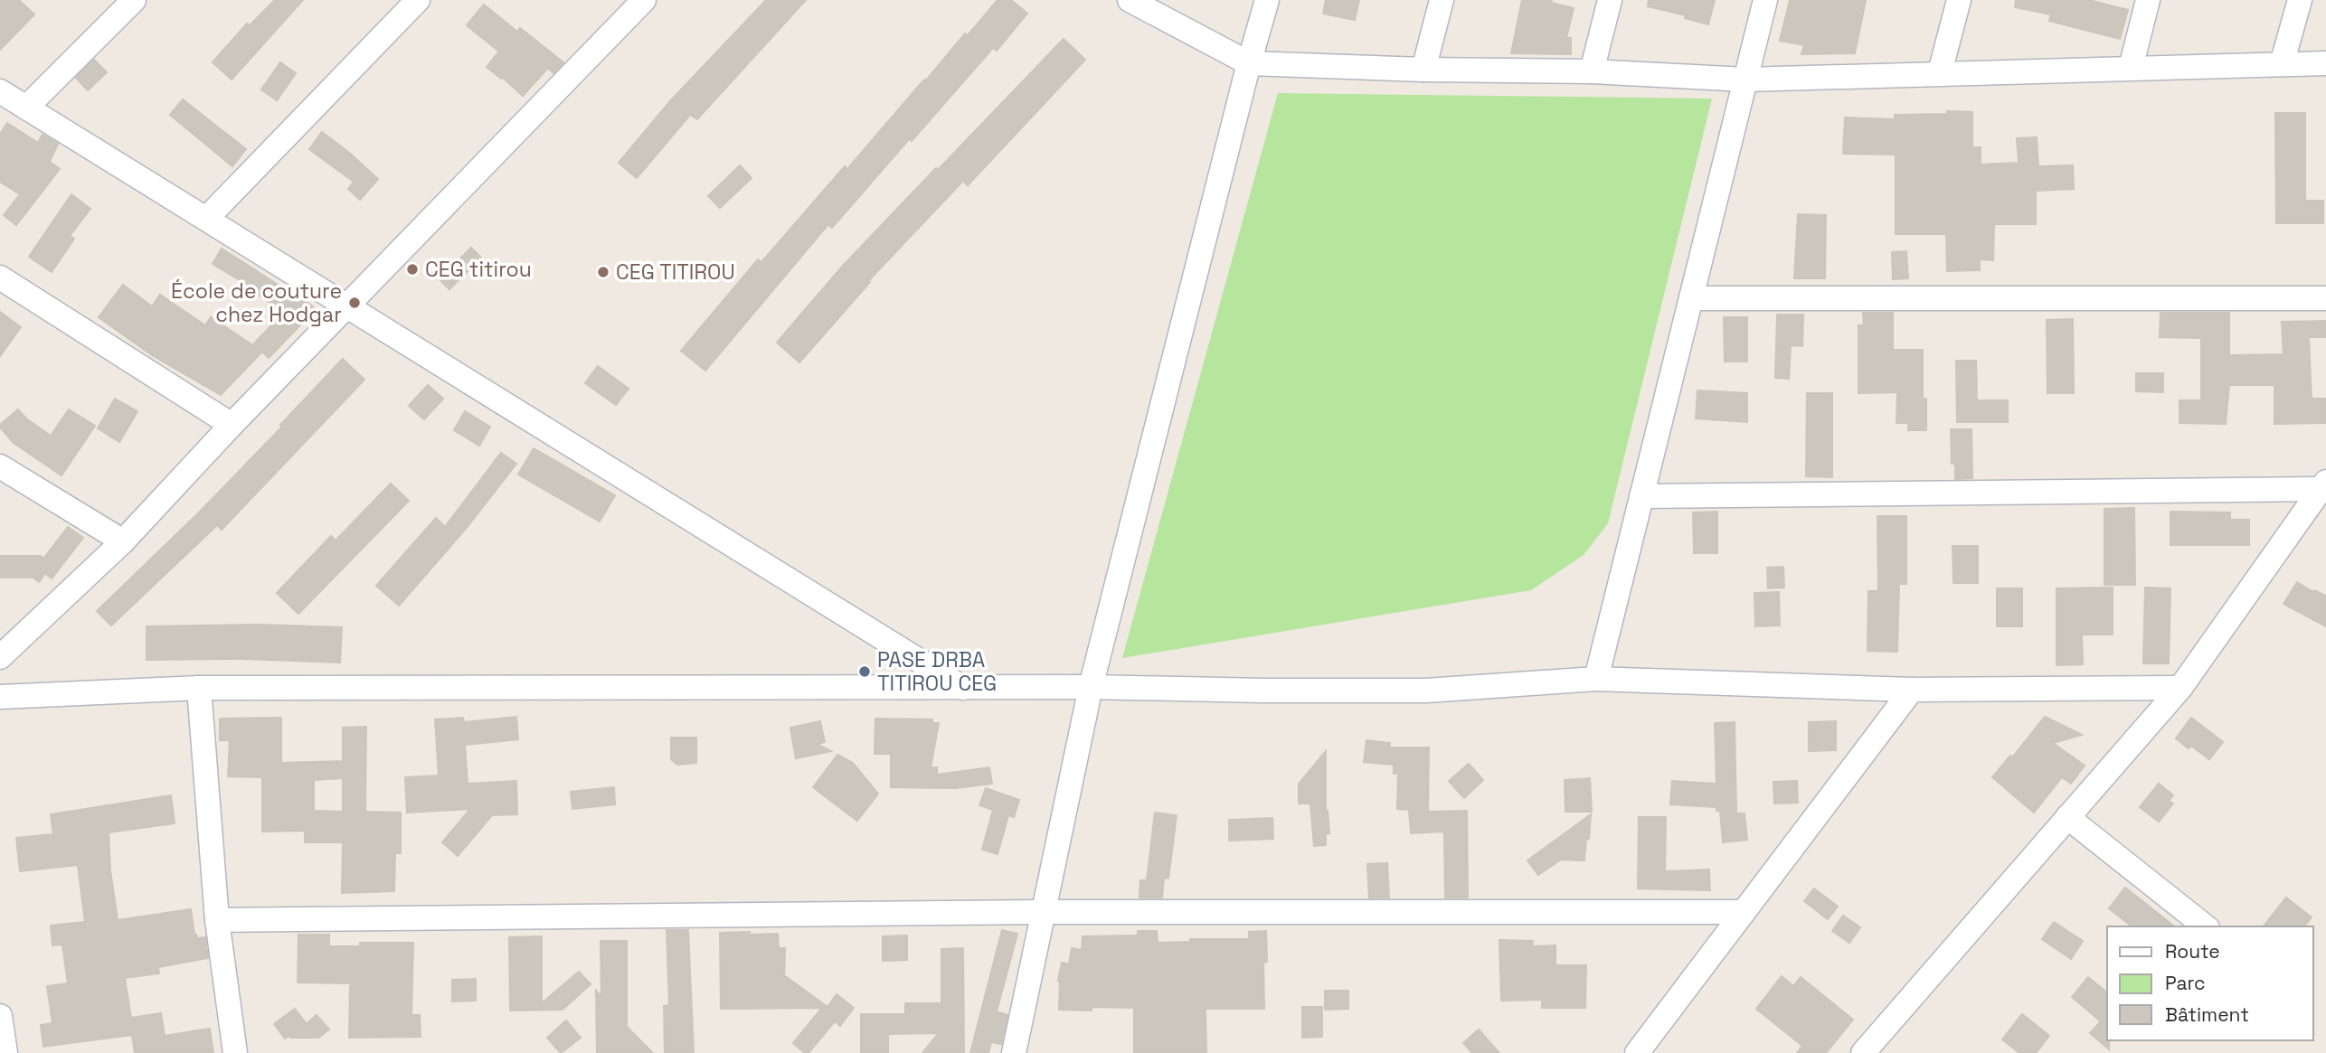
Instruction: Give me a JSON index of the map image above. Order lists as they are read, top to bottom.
{
  "places": [
    "CEG titirou",
    "CEG TITIROU",
    "École de couture chez Hodgar",
    "PASE DRBA TITIROU CEG"
  ],
  "legend": ["Route", "Parc", "Bâtiment"]
}
